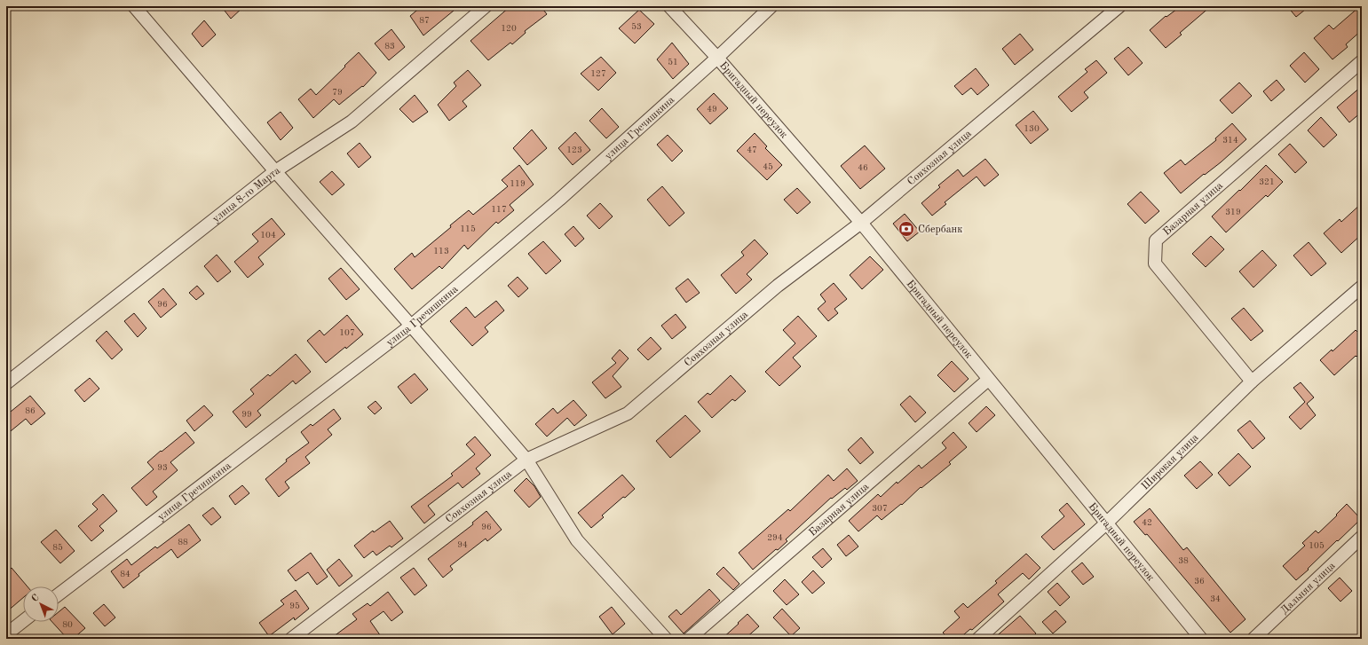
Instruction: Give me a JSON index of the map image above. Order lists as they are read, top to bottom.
{
  "streets": {
    "street": [
      "Бригадный переулок",
      "улица Гречишкина",
      "Совхозная улица",
      "улица 8-го Марта",
      "Базарная улица",
      "Широкая улица",
      "Дальняя улица"
    ]
  },
  "crossings": [
    ["Бригадный переулок", "улица Гречишкина"],
    ["Бригадный переулок", "Совхозная улица"],
    ["Бригадный переулок", "Базарная улица"],
    ["Бригадный переулок", "Широкая улица"],
    ["Базарная улица", "Широкая улица"]
  ],
  "places": {
    "bank": ["Сбербанк"]
  },
  "house_numbers": [
    "87",
    "53",
    "120",
    "83",
    "51",
    "127",
    "79",
    "49",
    "130",
    "314",
    "123",
    "47",
    "45",
    "46",
    "321",
    "119",
    "117",
    "319",
    "115",
    "104",
    "113",
    "96",
    "107",
    "86",
    "99",
    "93",
    "307",
    "42",
    "96",
    "294",
    "88",
    "94",
    "105",
    "85",
    "38",
    "84",
    "36",
    "34",
    "95",
    "80"
  ],
  "north": "top left"
}
